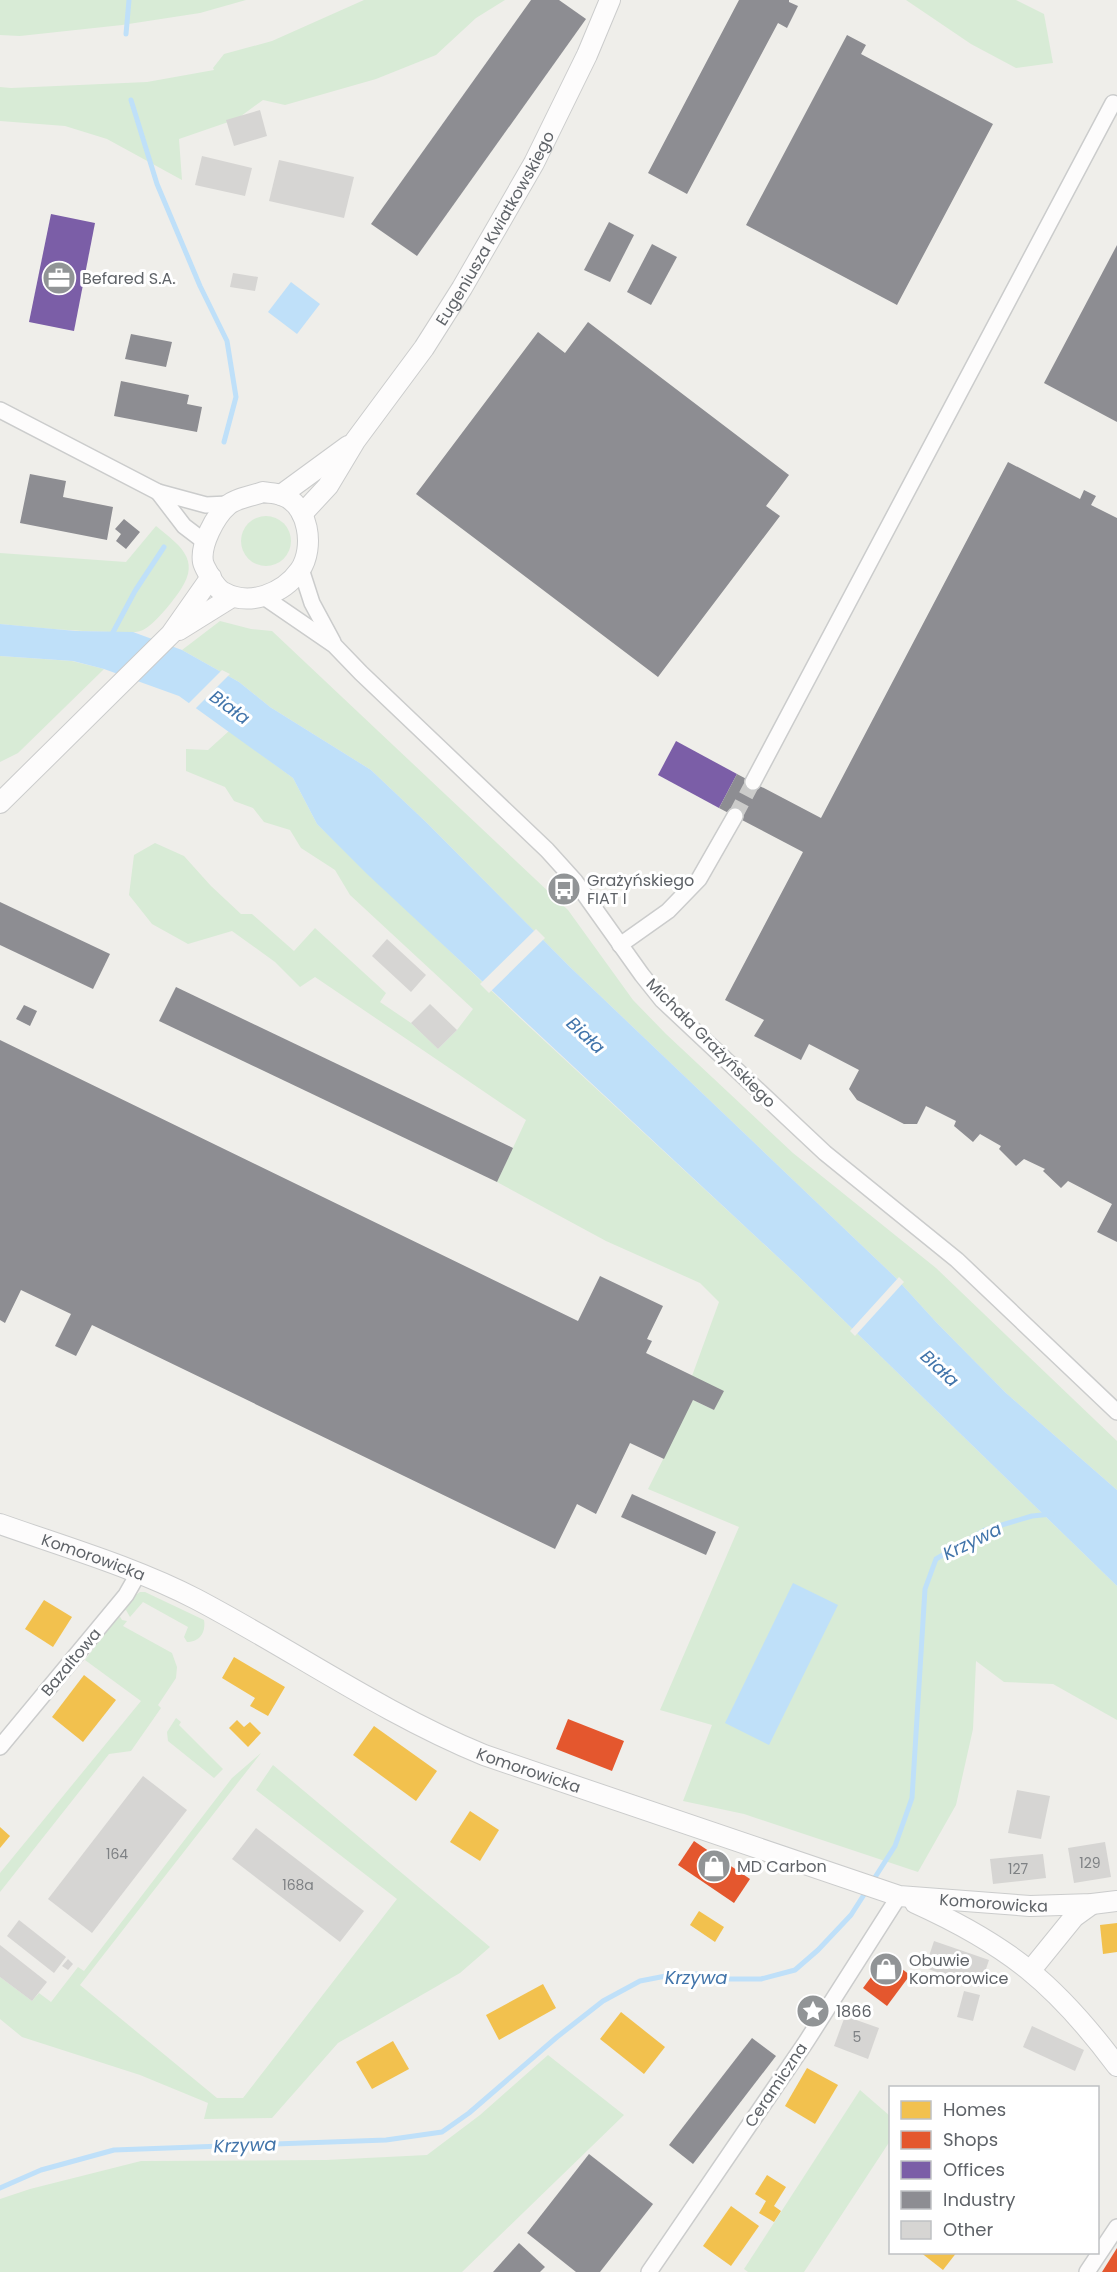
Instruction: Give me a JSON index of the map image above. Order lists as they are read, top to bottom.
{
  "streets": {
    "street": [
      "Eugeniusza Kwiatkowskiego",
      "Michała Grażyńskiego",
      "Komorowicka",
      "Bazaltowa",
      "Ceramiczna"
    ]
  },
  "crossings": [
    ["Eugeniusza Kwiatkowskiego", "Michała Grażyńskiego"],
    ["Komorowicka", "Bazaltowa"],
    ["Komorowicka", "Ceramiczna"]
  ],
  "water": ["Biała", "Krzywa"],
  "places": {
    "office": ["Befared S.A."],
    "bus stop": ["Grażyńskiego FIAT I"],
    "shop": ["MD Carbon", "Obuwie Komorowice"],
    "place": ["1866"]
  },
  "house_numbers": [
    "164",
    "129",
    "127",
    "168a",
    "5"
  ],
  "legend": [
    "Homes",
    "Shops",
    "Offices",
    "Industry",
    "Other"
  ]
}
